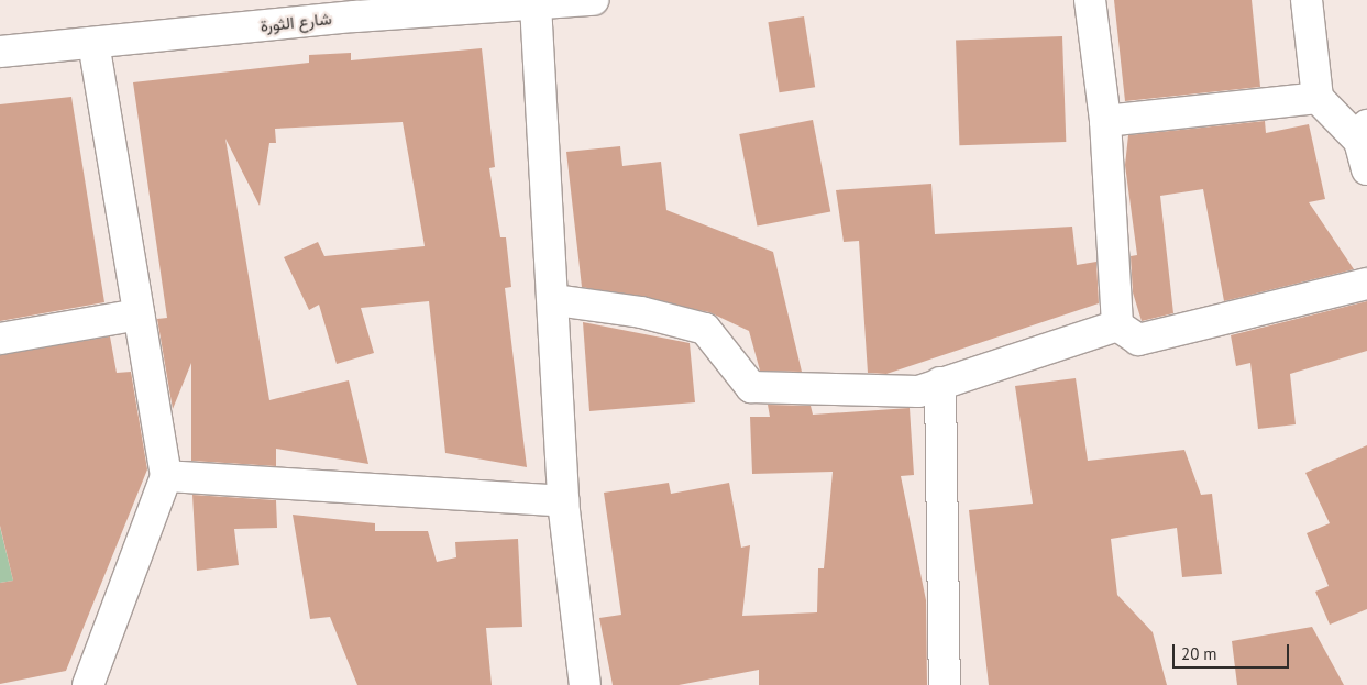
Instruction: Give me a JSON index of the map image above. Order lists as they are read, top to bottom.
{
  "streets": {
    "street": ["شارع الثورة"]
  },
  "scale_bar": "20 m"
}
